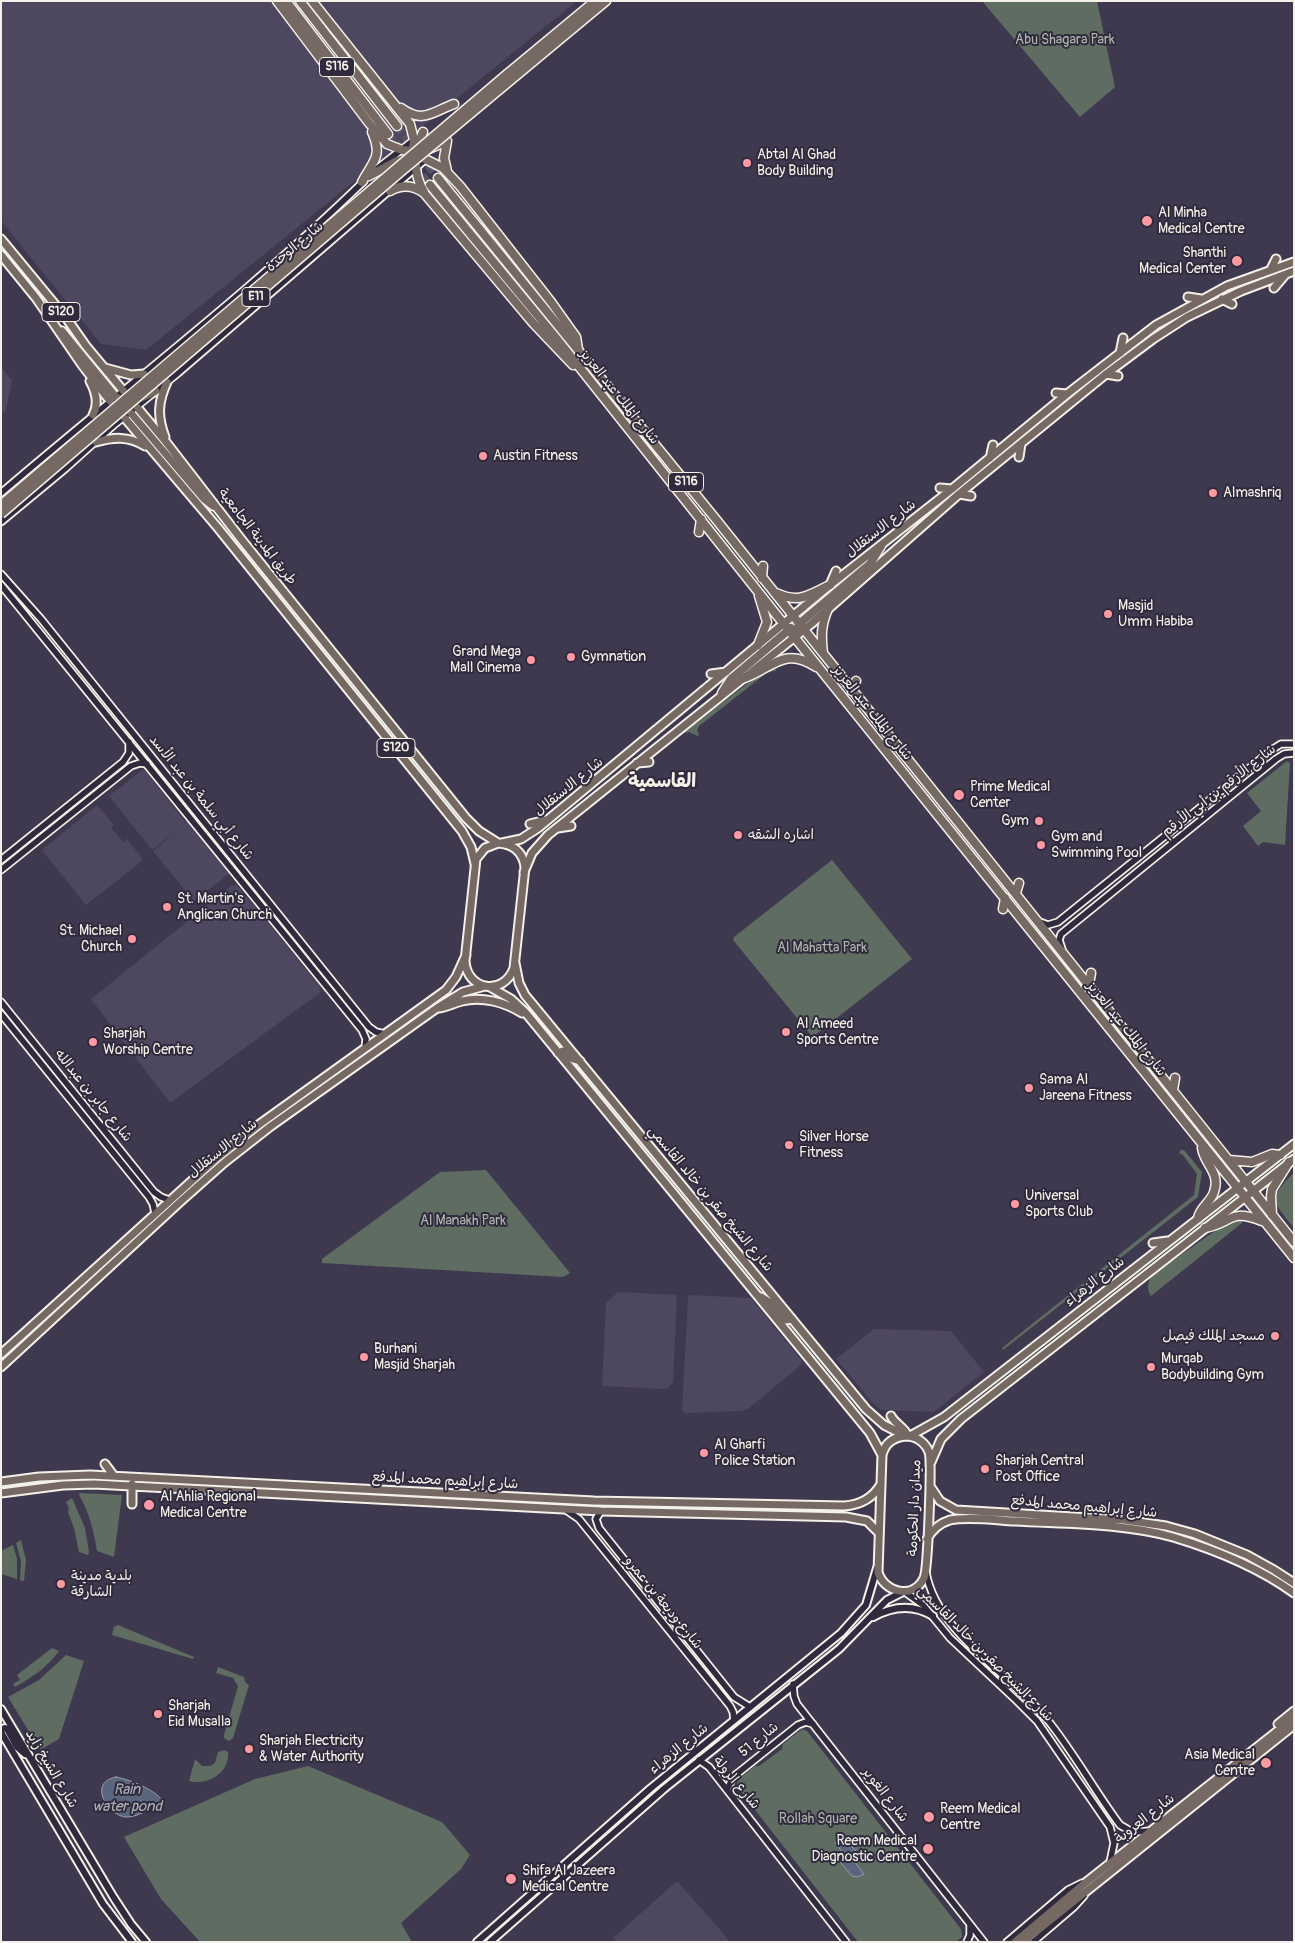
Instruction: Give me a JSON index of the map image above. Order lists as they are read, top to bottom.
{
  "streets": {
    "highway": [
      "S116",
      "شارع الوحدة",
      "E11",
      "شارع الملك عبد العزيز"
    ],
    "main road": [
      "S120",
      "شارع الاستقلال",
      "طريق المدينة الجامعية",
      "شارع الشيخ صقر بن خالد القاسمي",
      "شارع الزهراء",
      "شارع إبراهيم محمد المدفع",
      "ميدان دار الحكومة",
      "شارع الشيخ زايد",
      "شارع العروبة"
    ],
    "street": [
      "شارع الأرقم بن أبي الأرقم",
      "شارع أبي سلمة بن عبد الأسد",
      "شارع جابر بن عبدالله",
      "شارع وديعة بن عمرو",
      "شارع 51",
      "شارع الرولة",
      "شارع الغوير"
    ]
  },
  "crossings": [
    ["شارع الملك عبد العزيز", "شارع الاستقلال"],
    ["شارع الملك عبد العزيز", "شارع الأرقم بن أبي الأرقم"],
    ["شارع الملك عبد العزيز", "شارع الزهراء"],
    ["شارع الاستقلال", "طريق المدينة الجامعية"],
    ["شارع الاستقلال", "شارع أبي سلمة بن عبد الأسد"],
    ["شارع الاستقلال", "شارع جابر بن عبدالله"],
    ["شارع الاستقلال", "شارع الشيخ صقر بن خالد القاسمي"],
    ["شارع الشيخ صقر بن خالد القاسمي", "شارع الزهراء"],
    ["شارع الشيخ صقر بن خالد القاسمي", "ميدان دار الحكومة"],
    ["شارع الشيخ صقر بن خالد القاسمي", "شارع العروبة"],
    ["شارع الزهراء", "ميدان دار الحكومة"],
    ["شارع الزهراء", "شارع وديعة بن عمرو"],
    ["شارع الزهراء", "شارع الرولة"],
    ["شارع الزهراء", "شارع الغوير"],
    ["شارع إبراهيم محمد المدفع", "ميدان دار الحكومة"],
    ["شارع إبراهيم محمد المدفع", "شارع وديعة بن عمرو"],
    ["شارع 51", "شارع الرولة"],
    ["شارع 51", "شارع الغوير"]
  ],
  "districts": ["القاسمية"],
  "water": ["Rain water pond"],
  "parks": [
    "Abu Shagara Park",
    "Al Mahatta Park",
    "Al Manakh Park",
    "Rollah Square"
  ],
  "places": [
    "Abtal Al Ghad Body Building",
    "Al Minha Medical Centre",
    "Shanthi Medical Center",
    "Austin Fitness",
    "Almashriq",
    "Masjid Umm Habiba",
    "Gymnation",
    "Grand Mega Mall Cinema",
    "Prime Medical Center",
    "Gym",
    "اشاره الشقه",
    "Gym and Swimming Pool",
    "St. Martin's Anglican Church",
    "St. Michael Church",
    "Al Ameed Sports Centre",
    "Sharjah Worship Centre",
    "Sama Al Jareena Fitness",
    "Silver Horse Fitness",
    "Universal Sports Club",
    "مسجد الملك فيصل",
    "Burhani Masjid Sharjah",
    "Murqab Bodybuilding Gym",
    "Al Gharfi Police Station",
    "Sharjah Central Post Office",
    "Al Ahlia Regional Medical Centre",
    "بلدية مدينة الشارقة",
    "Sharjah Eid Musalla",
    "Sharjah Electricity & Water Authority",
    "Asia Medical Centre",
    "Reem Medical Centre",
    "Reem Medical Diagnostic Centre",
    "Shifa Al Jazeera Medical Centre"
  ]
}
